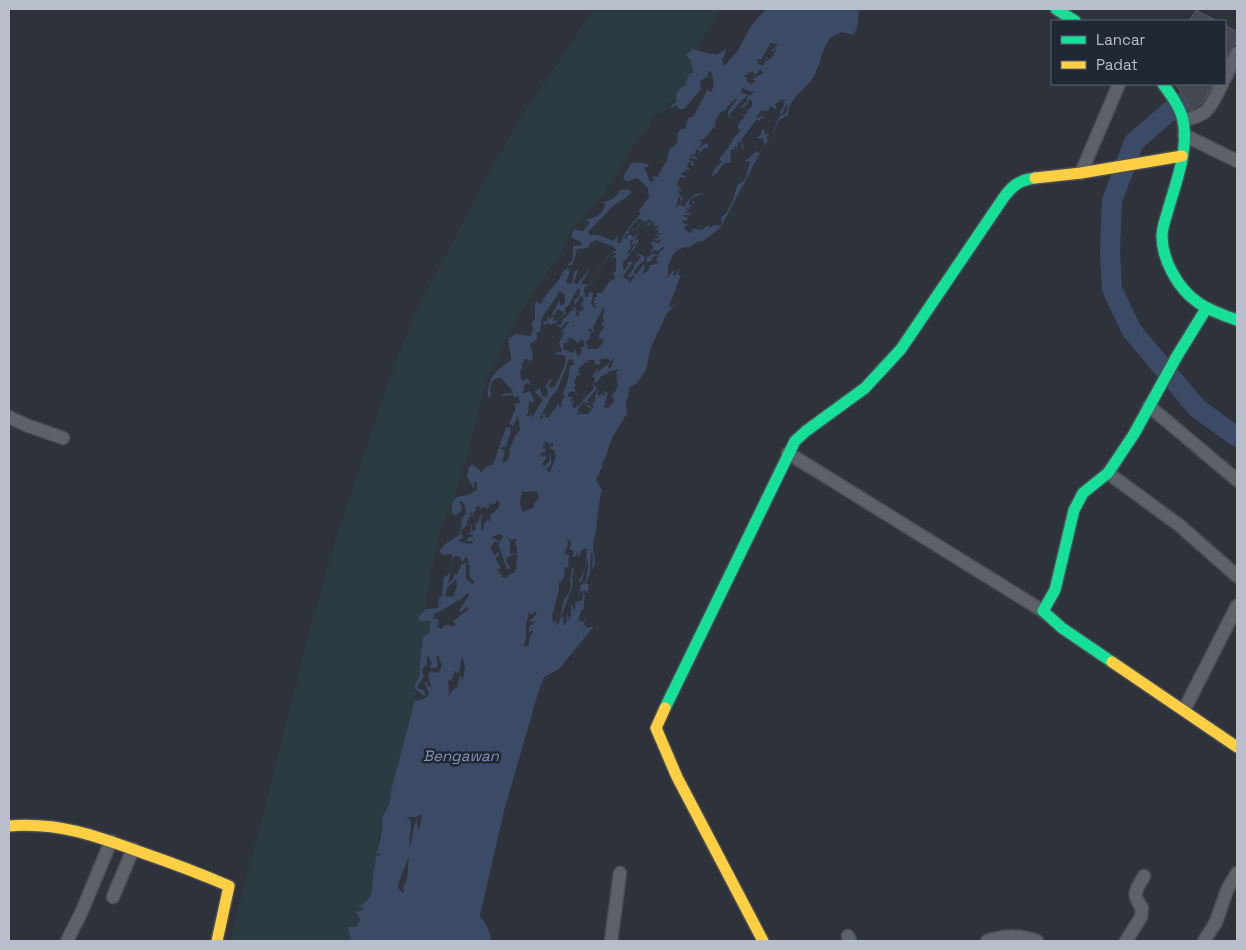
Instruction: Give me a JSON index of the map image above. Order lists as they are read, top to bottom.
{
  "water": ["Bengawan"],
  "legend": ["Lancar", "Padat"]
}
